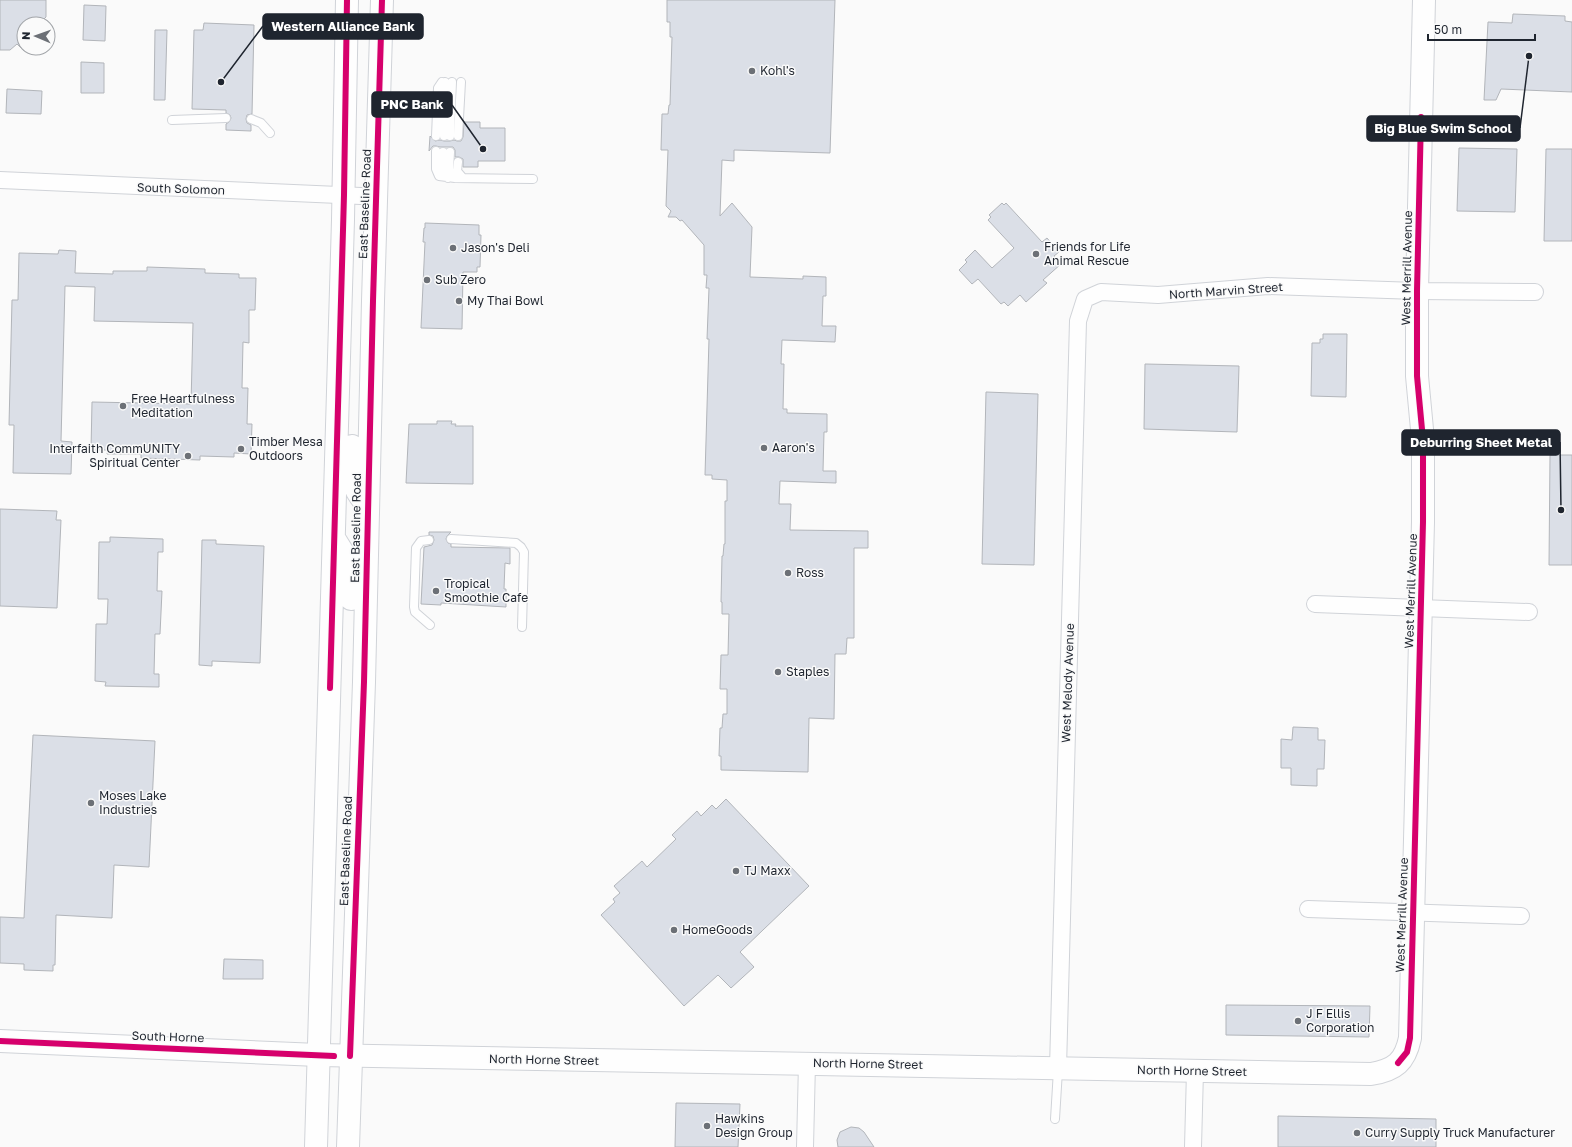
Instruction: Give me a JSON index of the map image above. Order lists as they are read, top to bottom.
{
  "streets": {
    "main road": [
      "East Baseline Road",
      "West Merrill Avenue",
      "South Horne",
      "North Horne Street"
    ],
    "street": ["South Solomon", "North Marvin Street", "West Melody Avenue"]
  },
  "crossings": [
    ["South Solomon", "East Baseline Road"],
    ["East Baseline Road", "South Horne"],
    ["East Baseline Road", "North Horne Street"],
    ["West Merrill Avenue", "North Marvin Street"],
    ["West Merrill Avenue", "North Horne Street"],
    ["North Marvin Street", "West Melody Avenue"],
    ["West Melody Avenue", "North Horne Street"],
    ["South Horne", "North Horne Street"]
  ],
  "places": [
    "Big Blue Swim School",
    "Kohl's",
    "Western Alliance Bank",
    "PNC Bank",
    "Jason's Deli",
    "Friends for Life Animal Rescue",
    "Sub Zero",
    "My Thai Bowl",
    "Free Heartfulness Meditation",
    "Aaron's",
    "Timber Mesa Outdoors",
    "Interfaith CommUNITY Spiritual Center",
    "Deburring Sheet Metal",
    "Ross",
    "Tropical Smoothie Cafe",
    "Staples",
    "Moses Lake Industries",
    "TJ Maxx",
    "HomeGoods",
    "J F Ellis Corporation",
    "Hawkins Design Group",
    "Curry Supply Truck Manufacturer"
  ],
  "scale_bar": "50 m",
  "north": "left"
}
